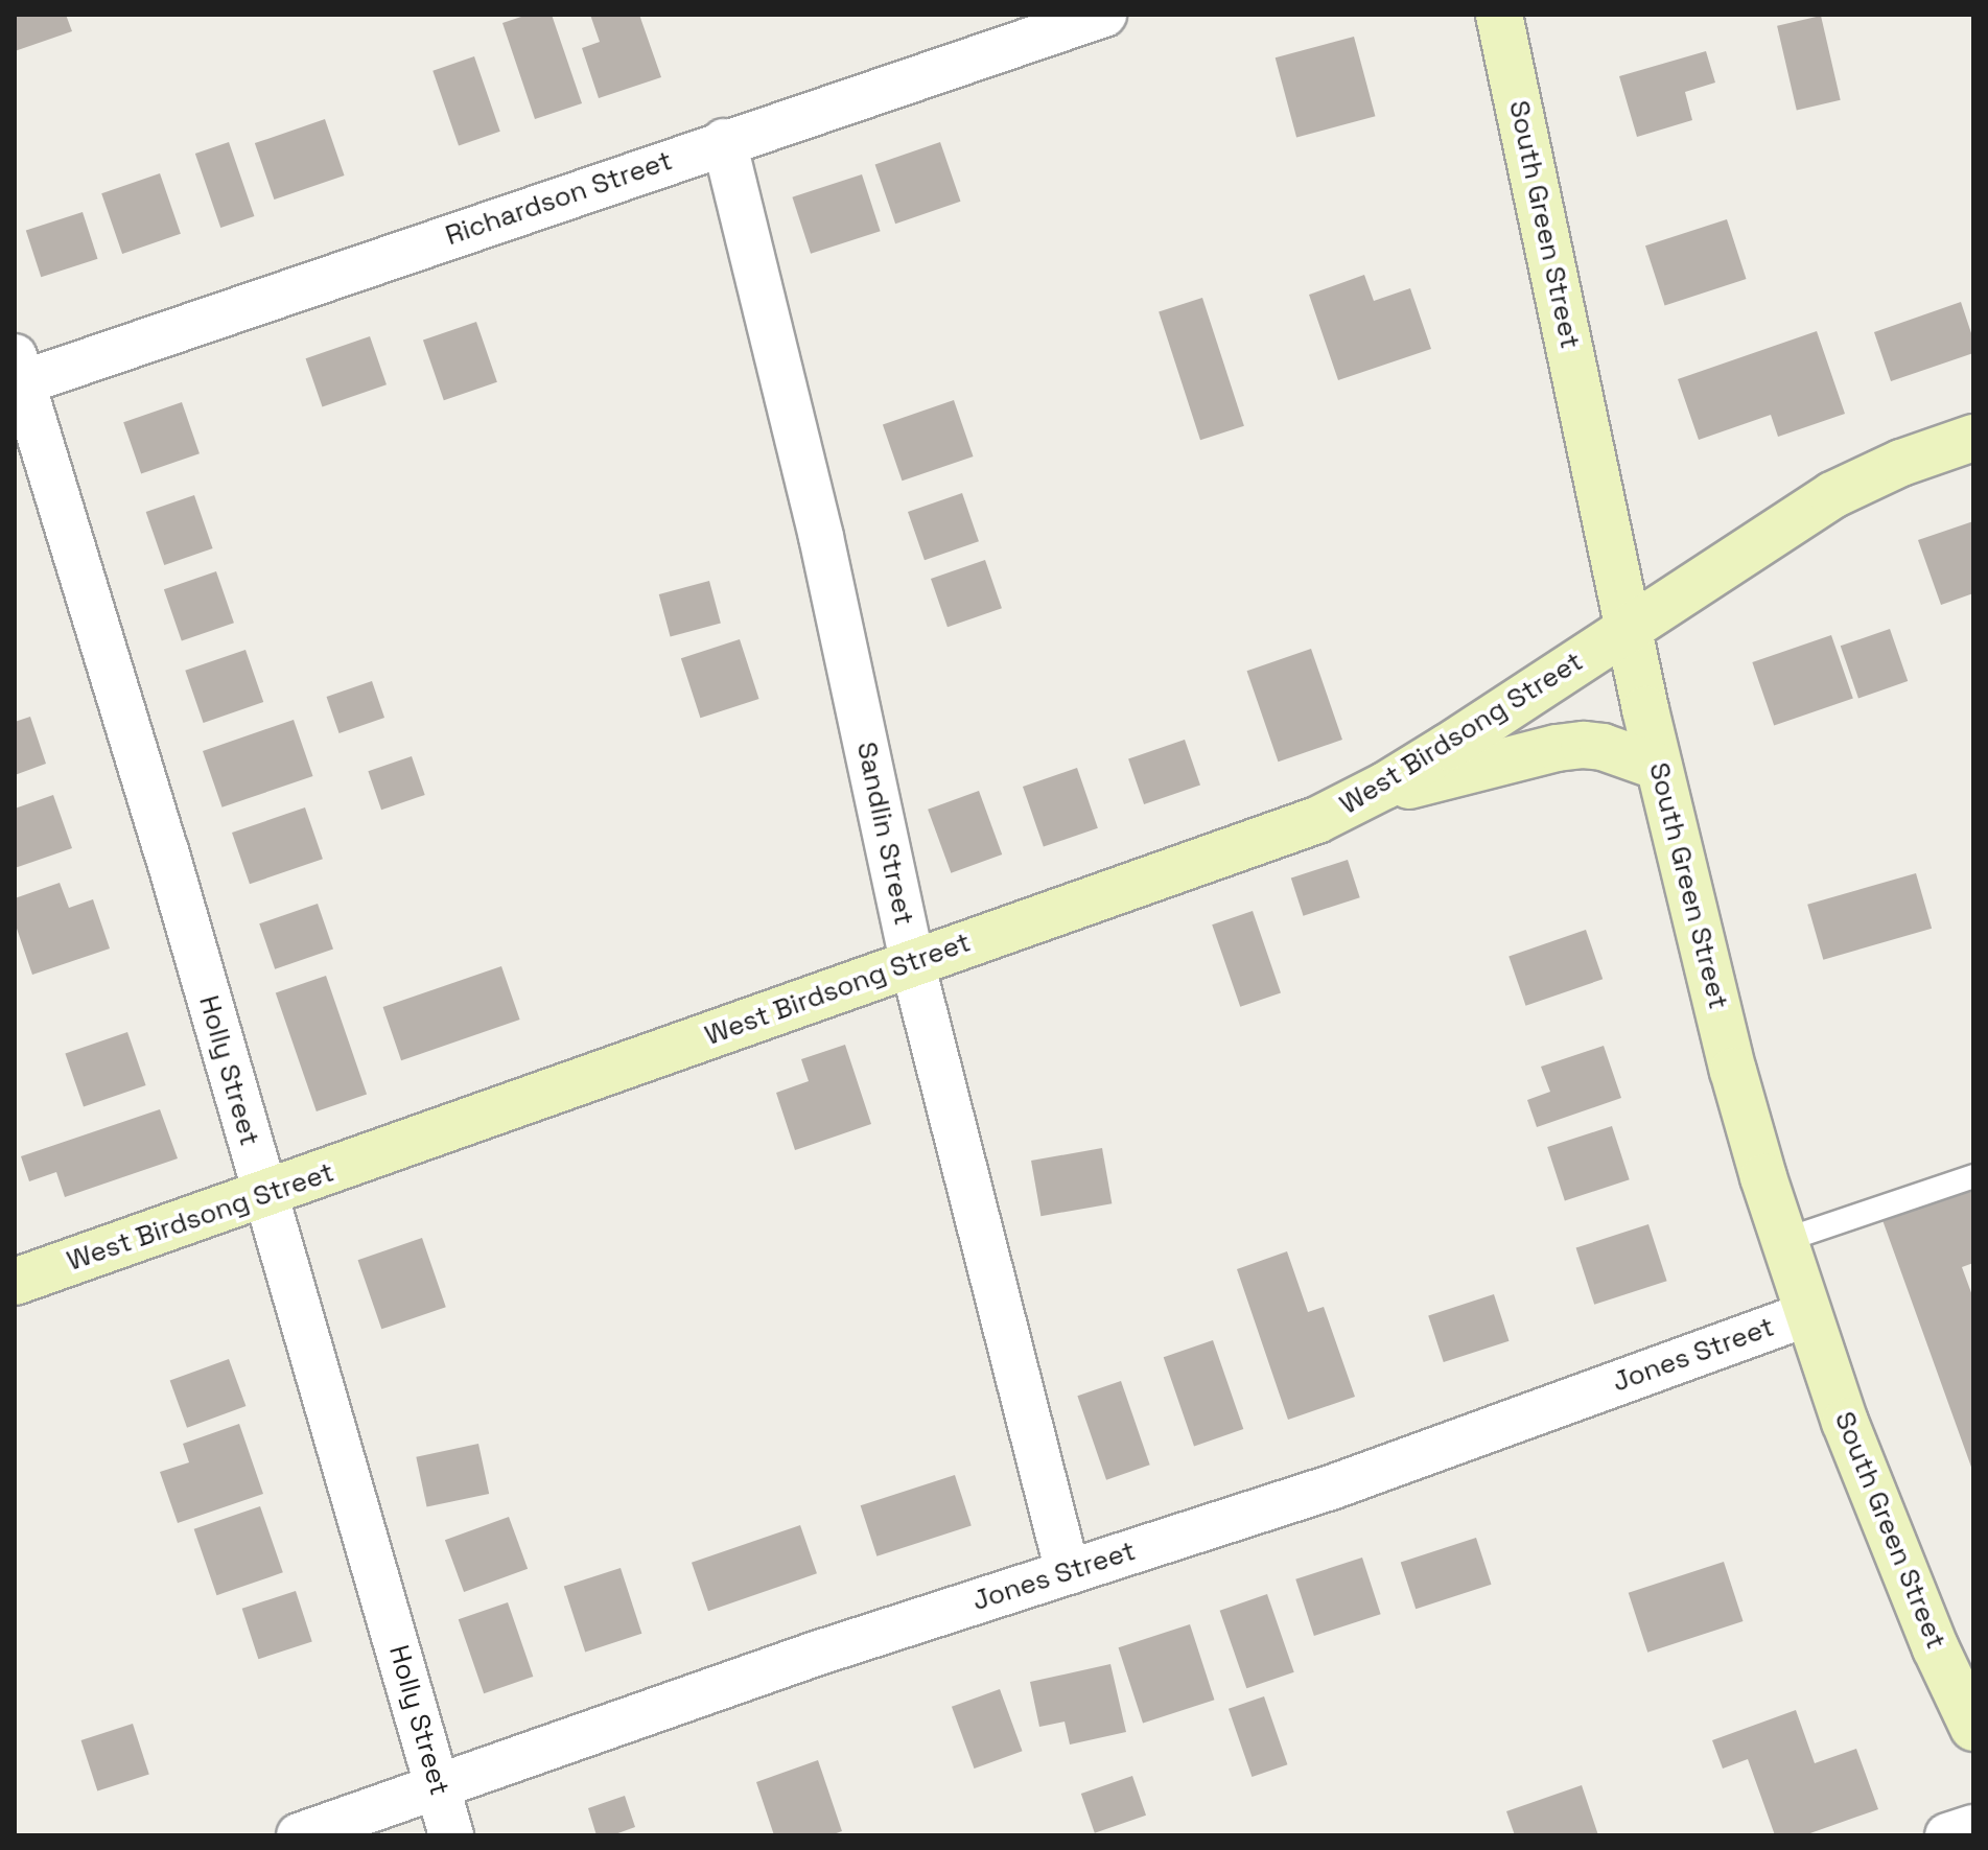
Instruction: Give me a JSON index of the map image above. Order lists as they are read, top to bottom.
{
  "streets": {
    "street": [
      "Richardson Street",
      "South Green Street",
      "West Birdsong Street",
      "Sandlin Street",
      "Holly Street",
      "Jones Street"
    ]
  },
  "crossings": [
    ["Richardson Street", "Sandlin Street"],
    ["Richardson Street", "Holly Street"],
    ["South Green Street", "West Birdsong Street"],
    ["South Green Street", "Jones Street"],
    ["West Birdsong Street", "Sandlin Street"],
    ["West Birdsong Street", "Holly Street"],
    ["Sandlin Street", "Jones Street"],
    ["Holly Street", "Jones Street"]
  ]
}
